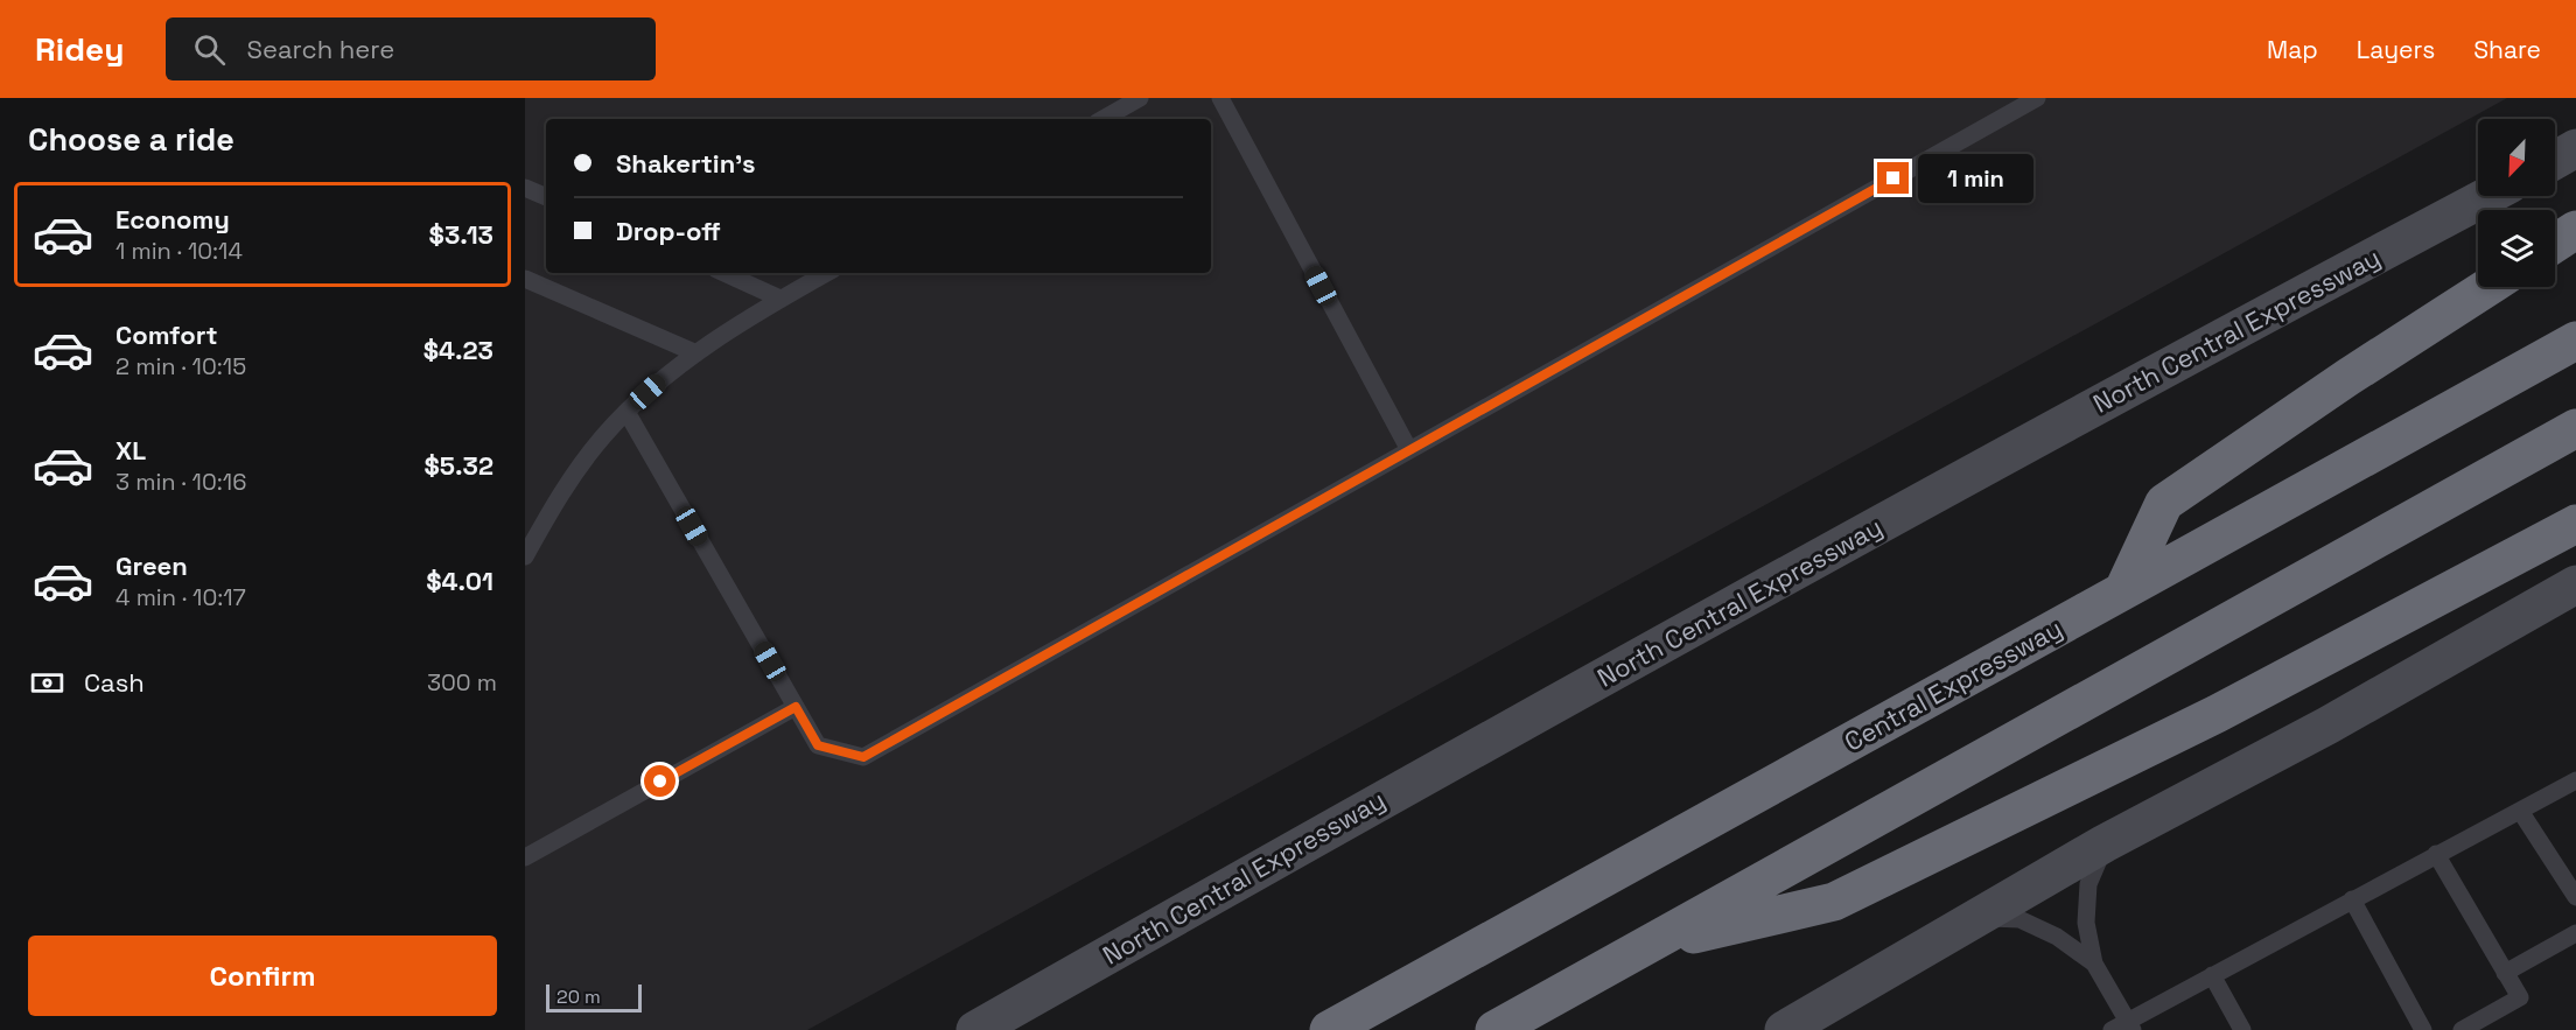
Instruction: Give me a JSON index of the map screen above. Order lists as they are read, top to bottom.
{
  "streets": {
    "highway": ["Central Expressway"],
    "main road": ["North Central Expressway"]
  },
  "scale_bar": "20 m",
  "north": "bottom left",
  "page": {
    "header": "Ridey",
    "search": "Search here",
    "nav": ["Map", "Layers", "Share"],
    "heading": "Choose a ride",
    "banner": ["Shakertin's", "Drop-off"],
    "bubble": "1 min",
    "list": [
      {
        "name": "Economy",
        "note": "1 min · 10:14",
        "value": "$3.13"
      },
      {
        "name": "Comfort",
        "note": "2 min · 10:15",
        "value": "$4.23"
      },
      {
        "name": "XL",
        "note": "3 min · 10:16",
        "value": "$5.32"
      },
      {
        "name": "Green",
        "note": "4 min · 10:17",
        "value": "$4.01"
      }
    ],
    "pay": ["Cash", "300 m"],
    "buttons": "Confirm",
    "scale": "20 m"
  }
}
